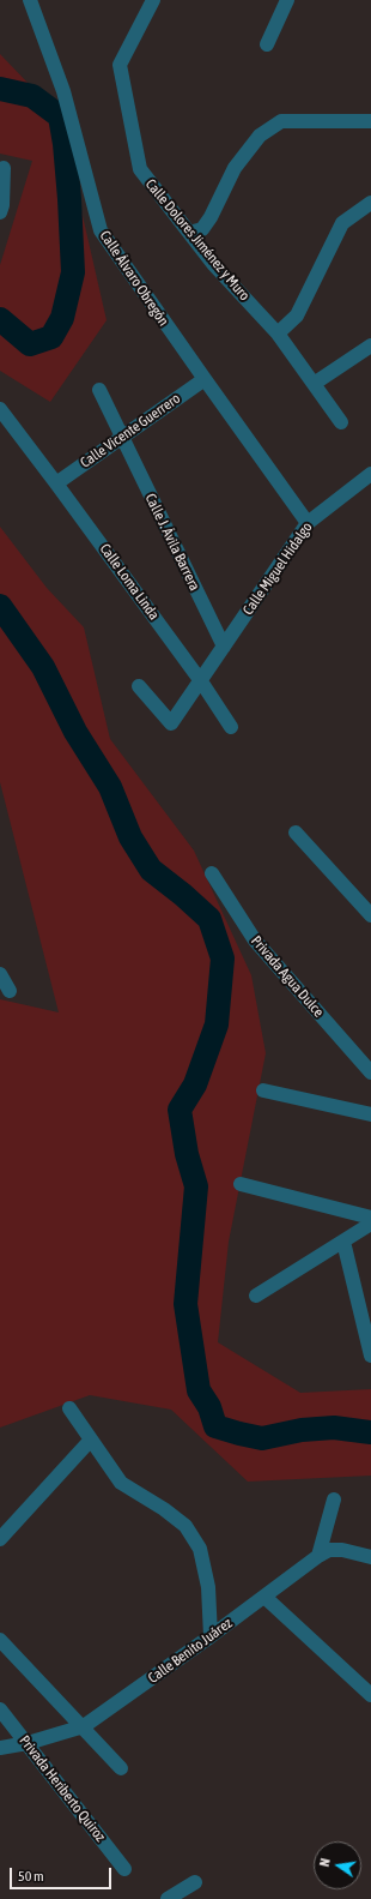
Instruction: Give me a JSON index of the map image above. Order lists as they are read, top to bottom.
{
  "streets": {
    "street": [
      "Calle Dolores Jiménez y Muro",
      "Calle Álvaro Obregón",
      "Calle Vicente Guerrero",
      "Calle J. Ávila Barrera",
      "Calle Miguel Hidalgo",
      "Calle Loma Linda",
      "Privada Agua Dulce",
      "Calle Benito Juárez",
      "Privada Heriberto Quiroz"
    ]
  },
  "crossings": [
    ["Calle Álvaro Obregón", "Calle Vicente Guerrero"],
    ["Calle Álvaro Obregón", "Calle Miguel Hidalgo"],
    ["Calle Vicente Guerrero", "Calle J. Ávila Barrera"],
    ["Calle Vicente Guerrero", "Calle Loma Linda"],
    ["Calle J. Ávila Barrera", "Calle Miguel Hidalgo"],
    ["Calle Miguel Hidalgo", "Calle Loma Linda"],
    ["Calle Benito Juárez", "Privada Heriberto Quiroz"]
  ],
  "scale_bar": "50 m",
  "north": "left"
}
